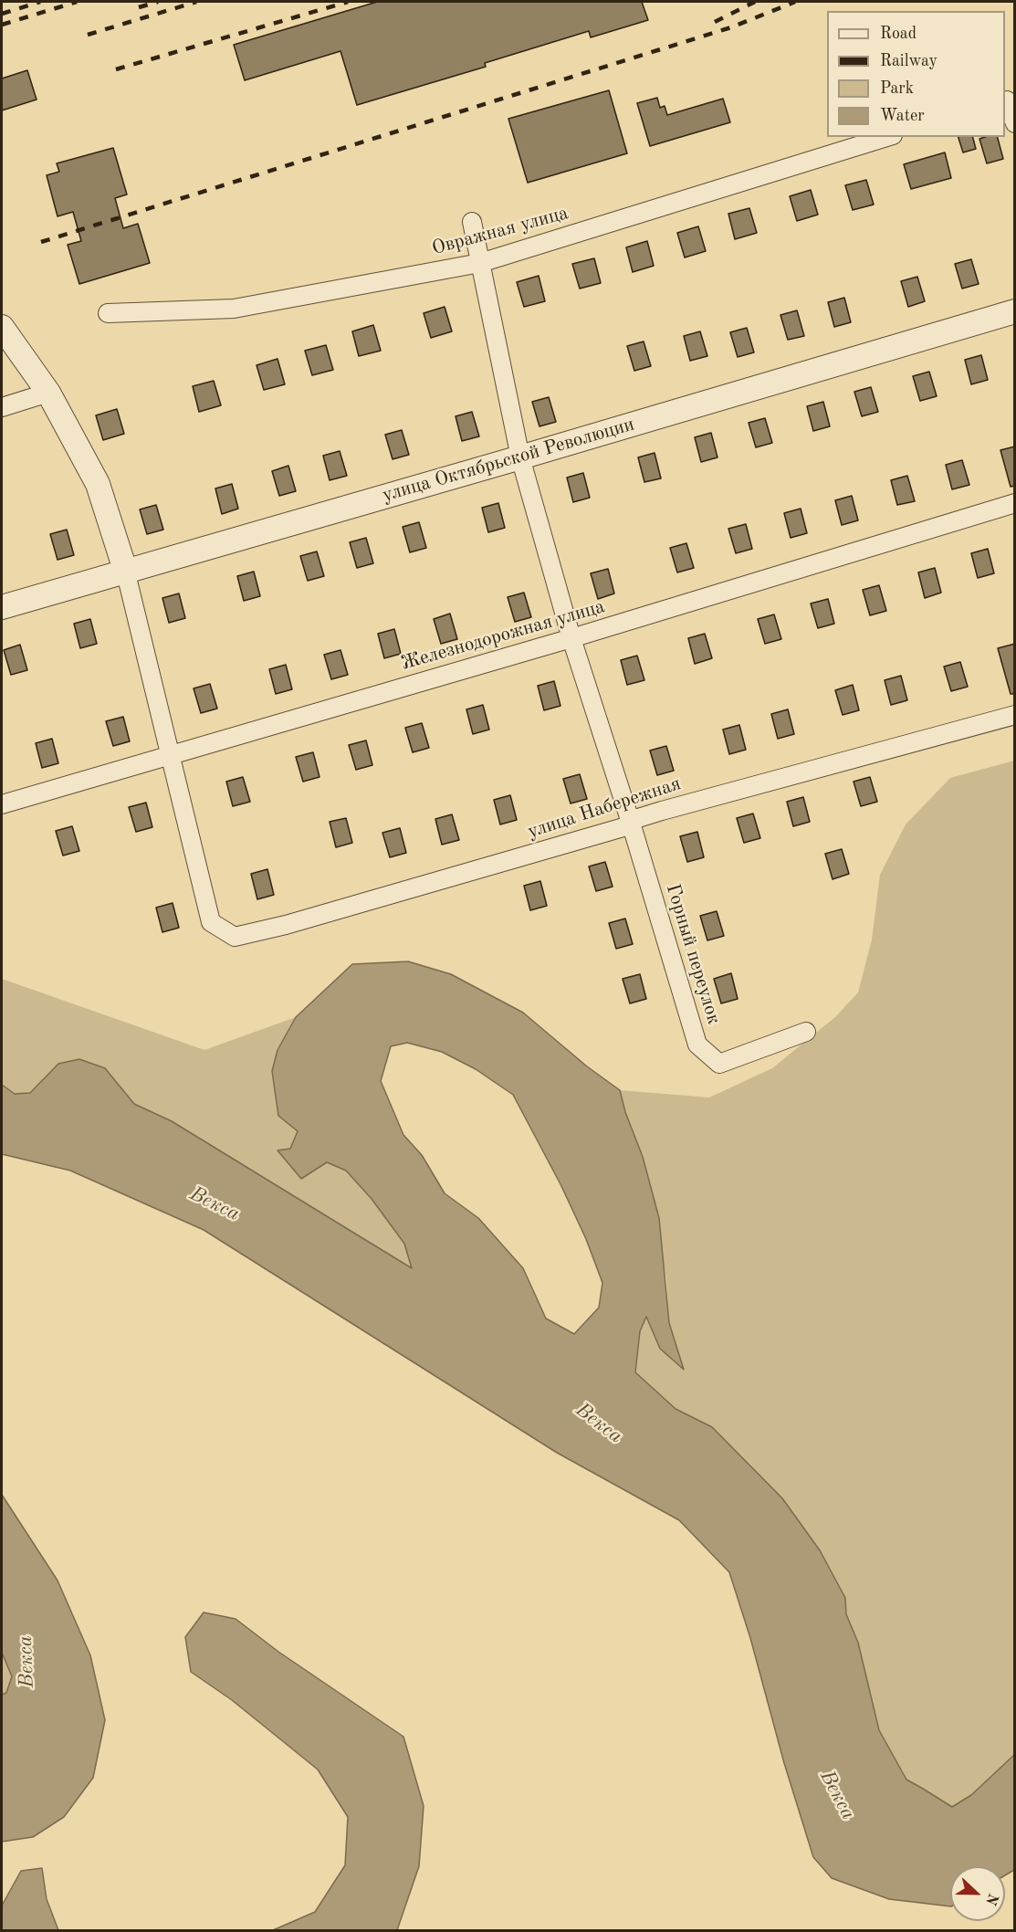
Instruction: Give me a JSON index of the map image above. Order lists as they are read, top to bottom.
{
  "streets": {
    "street": [
      "Овражная улица",
      "улица Октябрьской Революции",
      "Железнодорожная улица",
      "улица Набережная",
      "Горный переулок"
    ]
  },
  "crossings": [
    ["Железнодорожная улица", "улица Набережная"],
    ["улица Набережная", "Горный переулок"]
  ],
  "water": ["Векса"],
  "legend": [
    "Road",
    "Railway",
    "Park",
    "Water"
  ],
  "north": "right"
}
